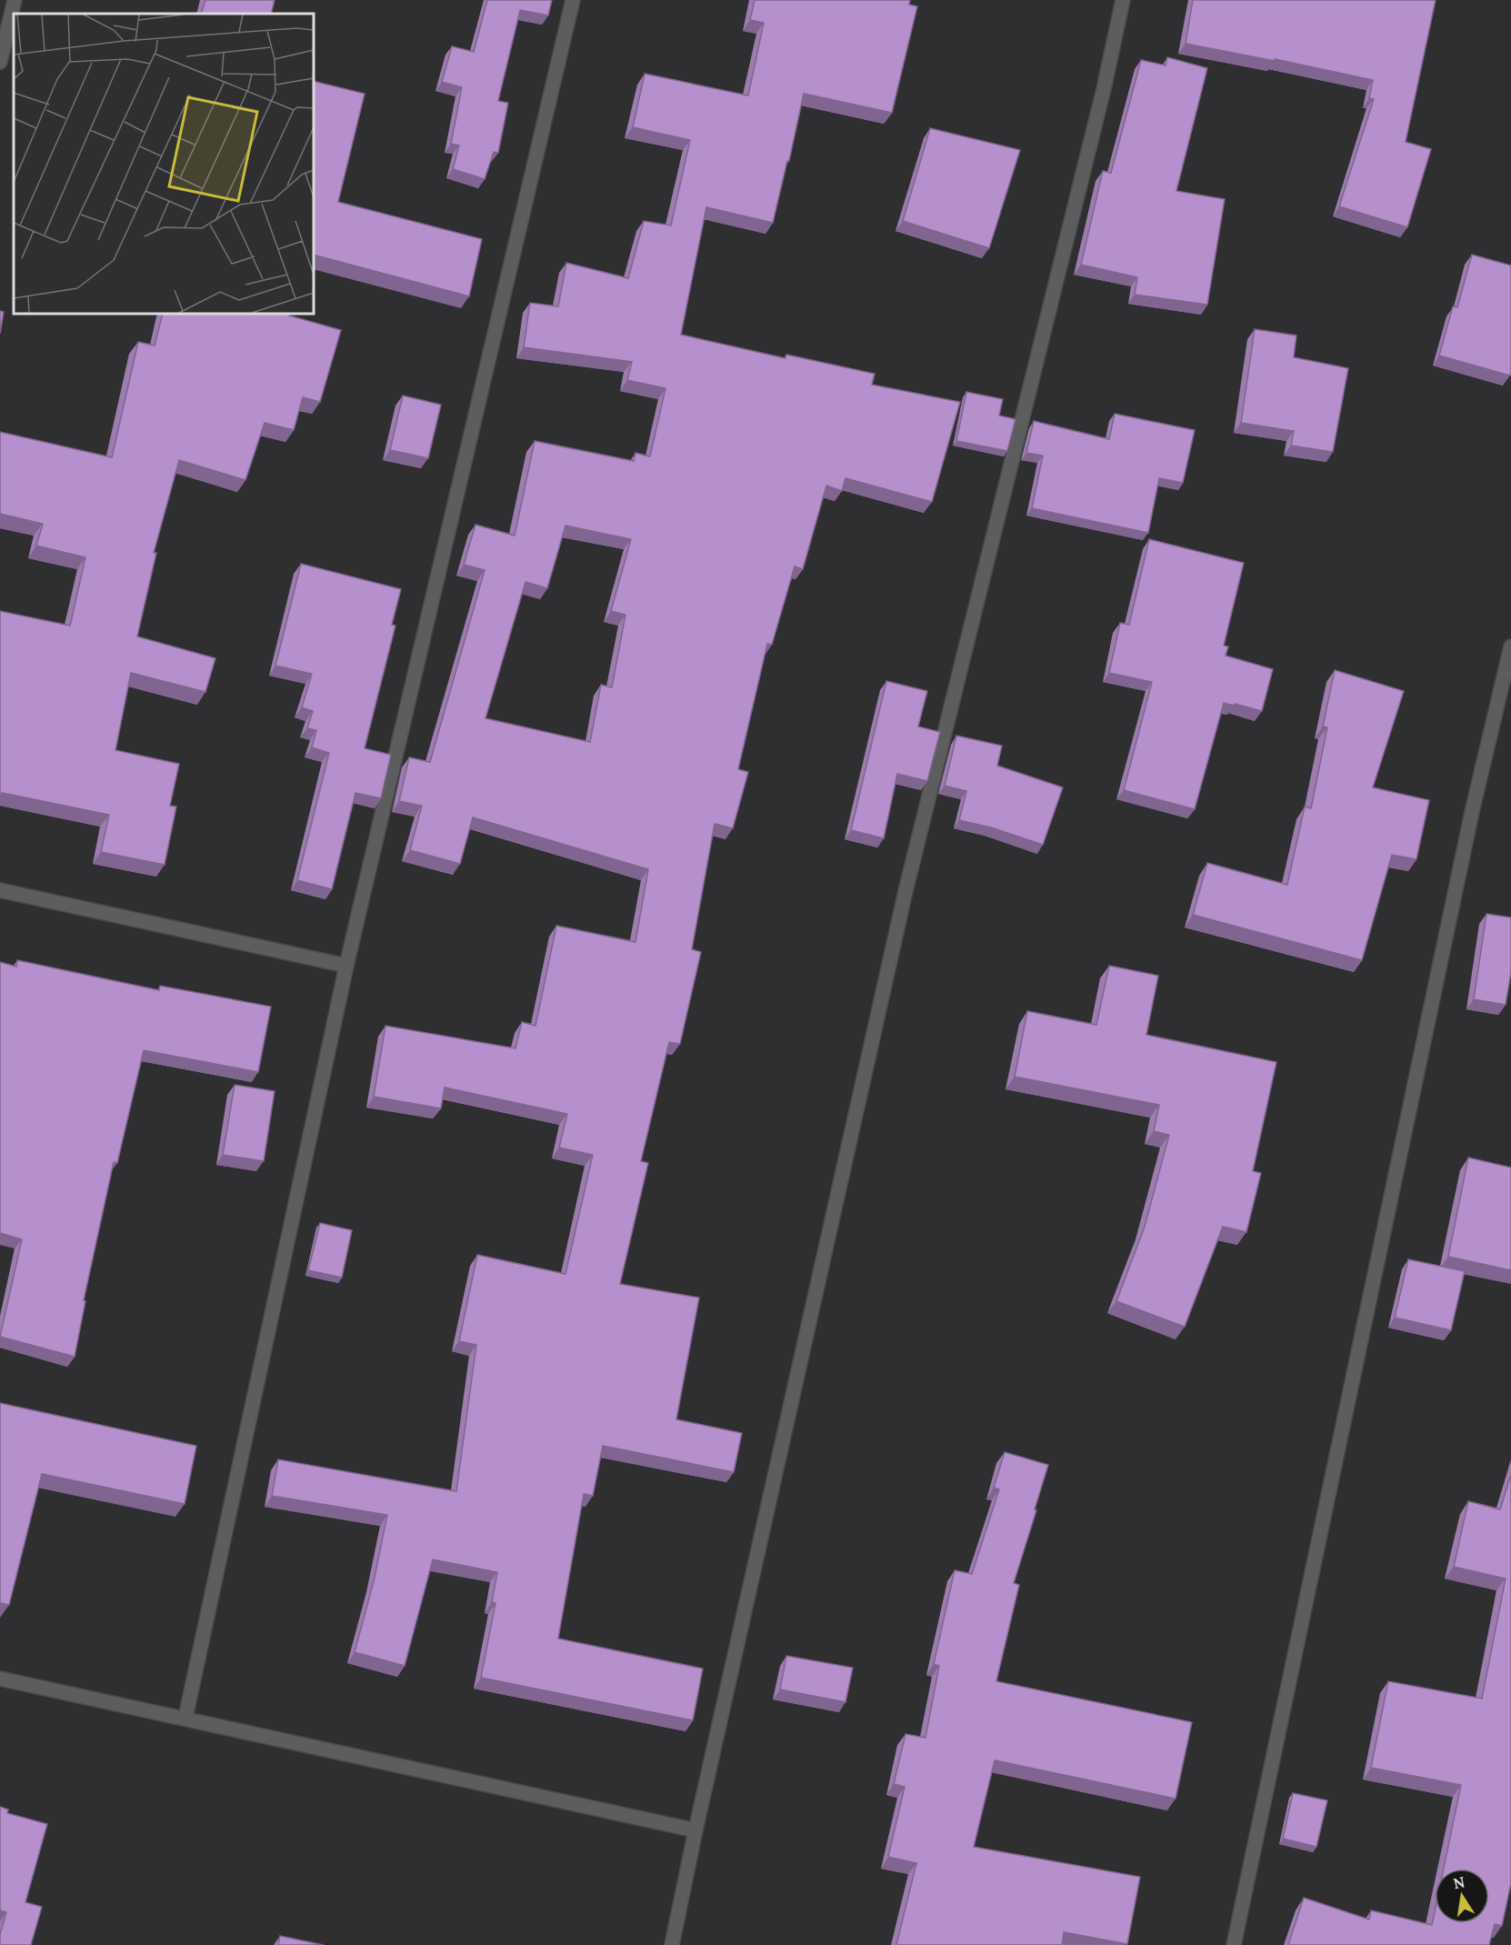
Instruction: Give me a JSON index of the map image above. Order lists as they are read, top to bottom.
{
  "north": "top"
}
